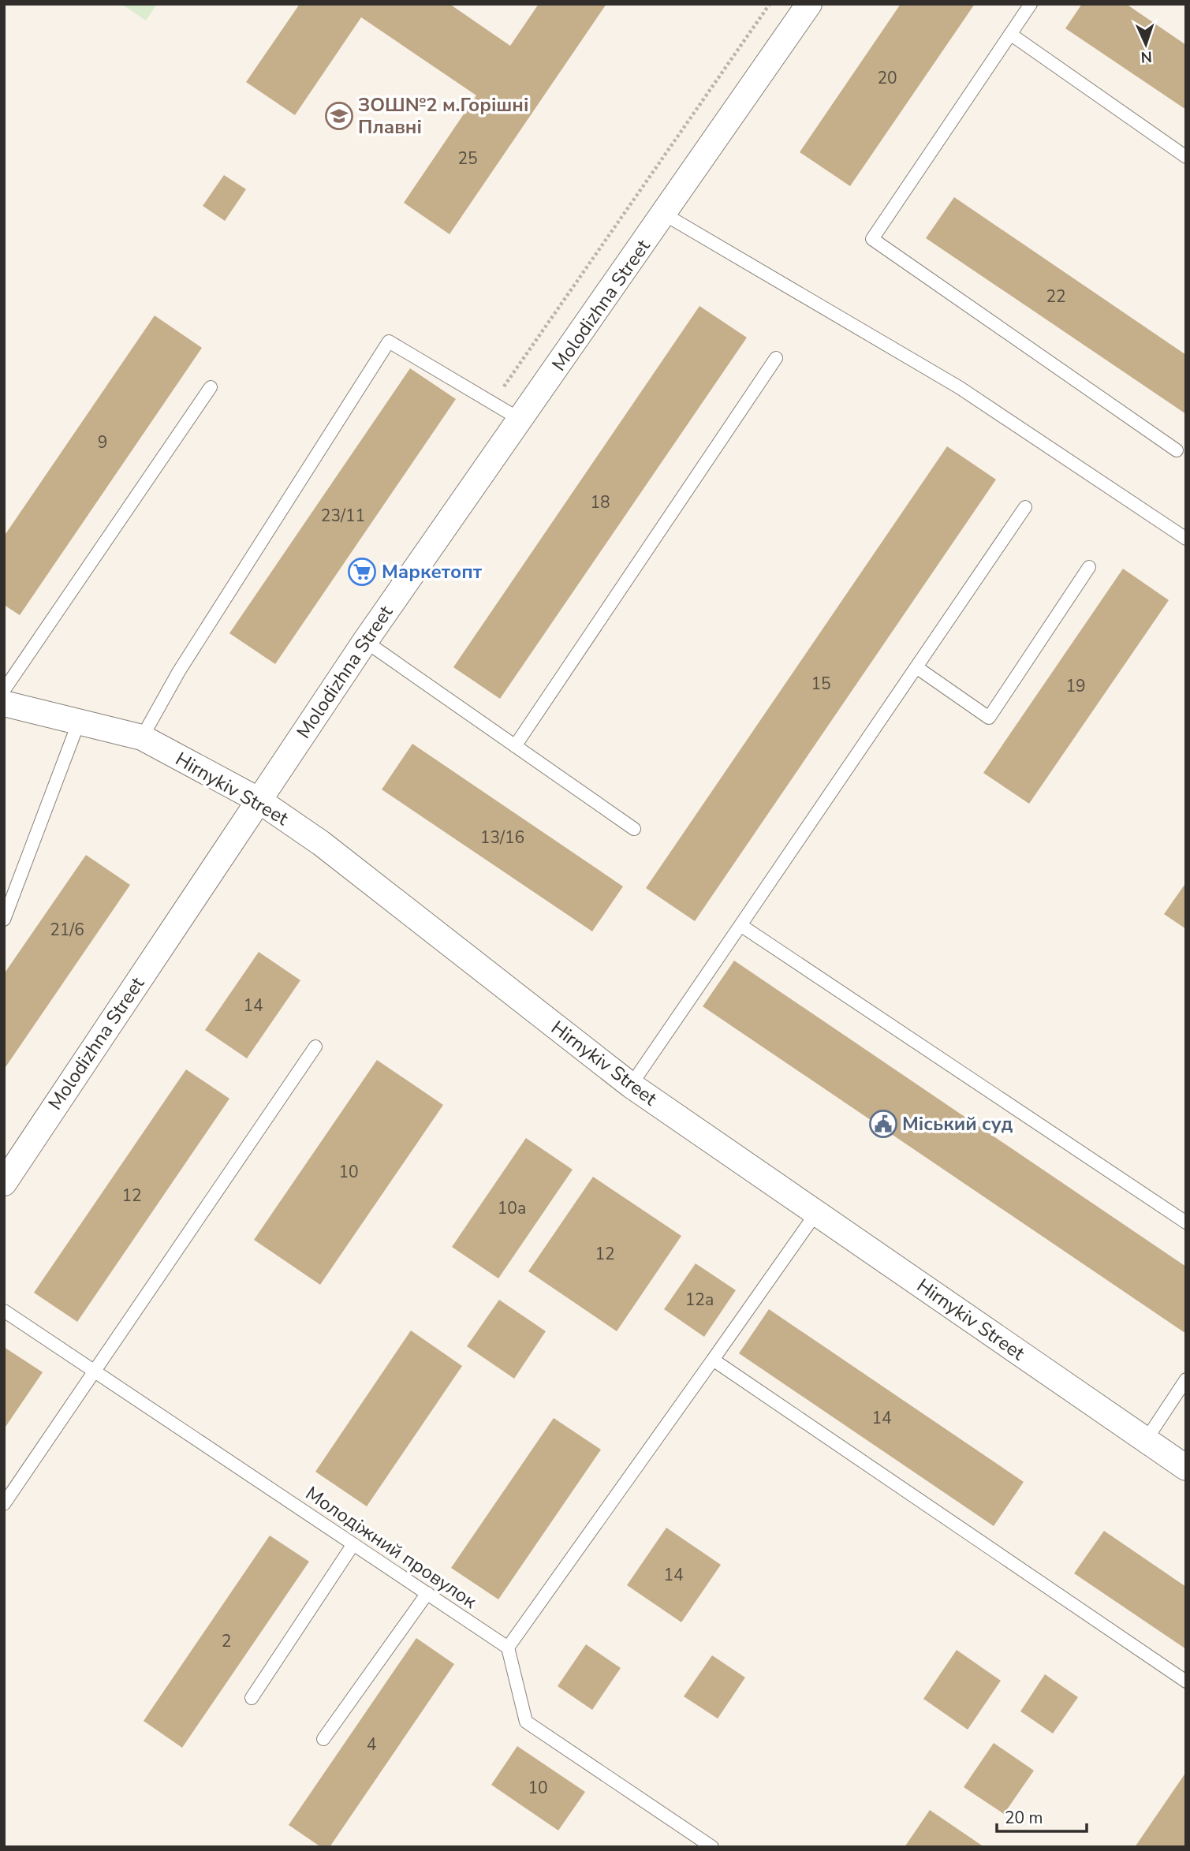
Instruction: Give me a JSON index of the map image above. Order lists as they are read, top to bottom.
{
  "streets": {
    "street": ["Molodizhna Street", "Hirnykiv Street"],
    "lane": ["Молодіжний провулок"]
  },
  "crossings": [
    ["Molodizhna Street", "Hirnykiv Street"]
  ],
  "places": {
    "school or university": ["ЗОШ№2 м.Горішні Плавні"],
    "supermarket": ["Маркетопт"],
    "public building": ["Міський суд"]
  },
  "house_numbers": [
    "20",
    "25",
    "22",
    "9",
    "18",
    "23/11",
    "15",
    "19",
    "13/16",
    "21/6",
    "14",
    "10",
    "12",
    "10а",
    "12",
    "12а",
    "14",
    "14",
    "2",
    "4",
    "10"
  ],
  "scale_bar": "20 m",
  "north": "bottom"
}
